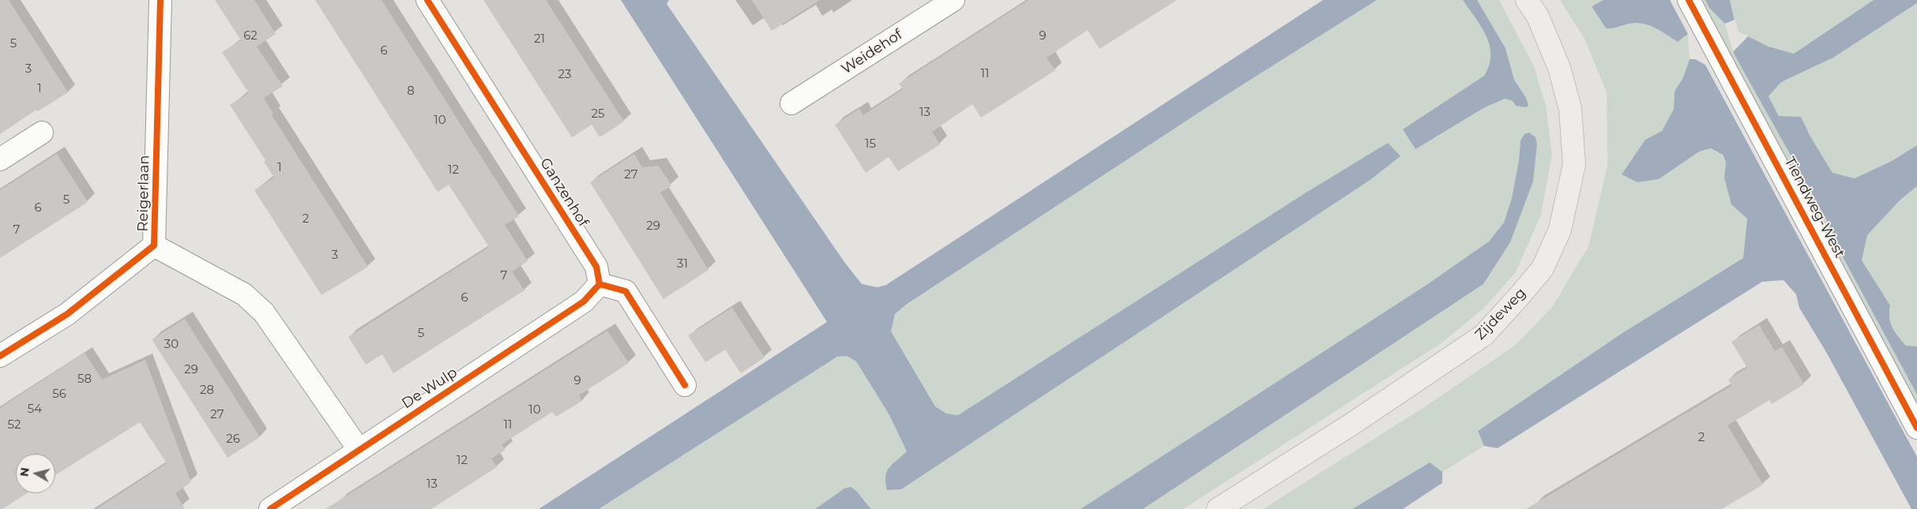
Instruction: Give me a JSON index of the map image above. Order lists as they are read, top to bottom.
{
  "streets": {
    "main road": ["Zijdeweg"],
    "street": [
      "Weidehof",
      "Ganzenhof",
      "Reigerlaan",
      "Tiendweg-West",
      "De Wulp"
    ]
  },
  "crossings": [
    ["Ganzenhof", "De Wulp"]
  ],
  "house_numbers": [
    "62",
    "9",
    "21",
    "5",
    "6",
    "3",
    "11",
    "23",
    "1",
    "8",
    "13",
    "25",
    "10",
    "15",
    "1",
    "12",
    "27",
    "5",
    "6",
    "2",
    "29",
    "7",
    "3",
    "31",
    "7",
    "6",
    "5",
    "30",
    "29",
    "58",
    "9",
    "28",
    "56",
    "54",
    "10",
    "27",
    "52",
    "11",
    "2",
    "26",
    "12",
    "13"
  ],
  "north": "left"
}
